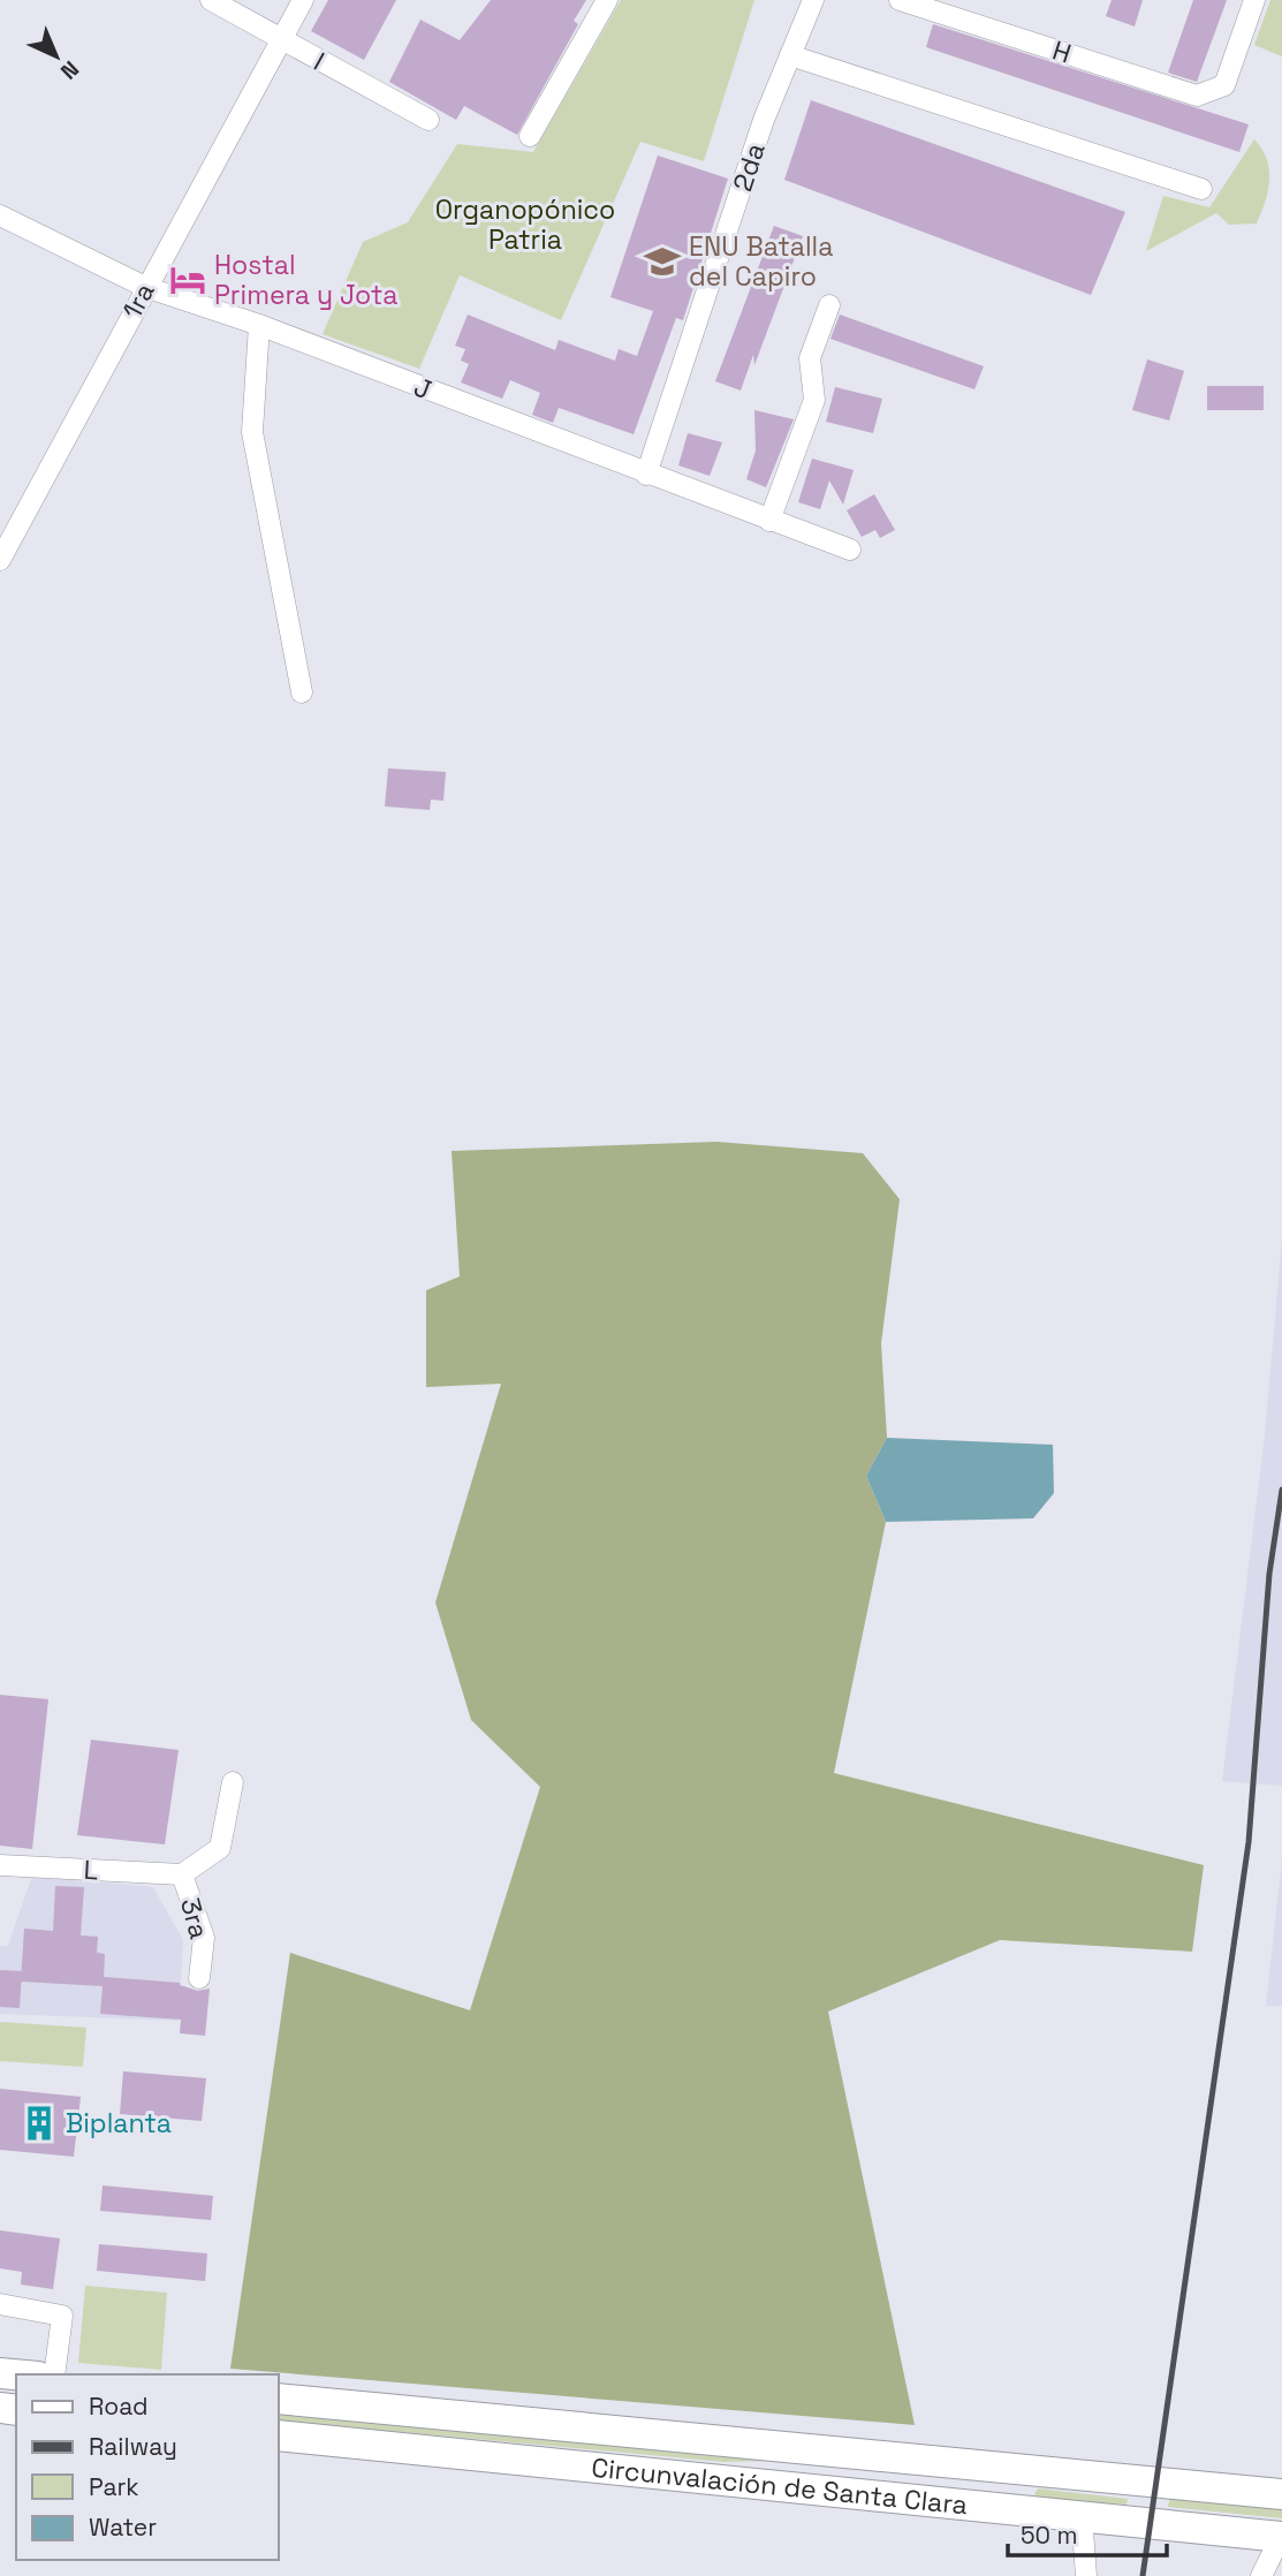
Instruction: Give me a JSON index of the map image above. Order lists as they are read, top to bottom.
{
  "streets": {
    "highway": ["Circunvalación de Santa Clara"],
    "street": [
      "H",
      "I",
      "2da",
      "1ra",
      "J",
      "L",
      "3ra"
    ]
  },
  "crossings": [
    ["I", "1ra"],
    ["2da", "J"],
    ["1ra", "J"],
    ["L", "3ra"]
  ],
  "parks": ["Organopónico Patria"],
  "places": {
    "school or university": ["ENU Batalla del Capiro"],
    "hotel": ["Hostal Primera y Jota"],
    "building": ["Biplanta"]
  },
  "legend": [
    "Road",
    "Railway",
    "Park",
    "Water"
  ],
  "scale_bar": "50 m",
  "north": "bottom right"
}
